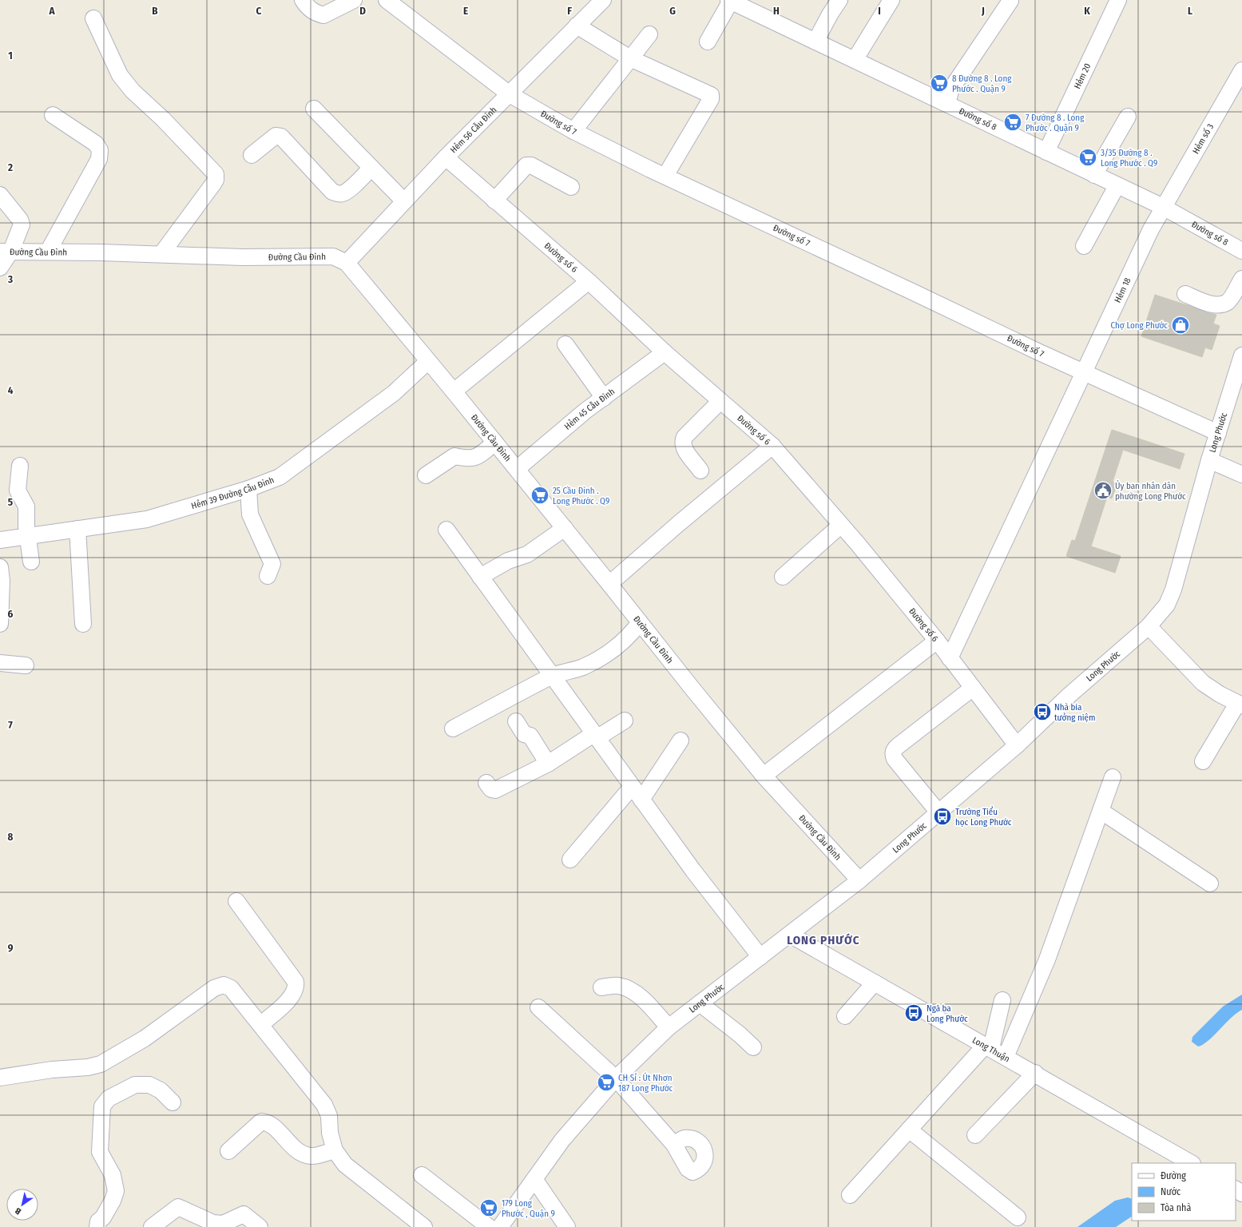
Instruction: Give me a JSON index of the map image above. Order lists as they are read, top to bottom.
{
  "streets": {
    "street": [
      "Hẻm 20",
      "Đường số 8",
      "Đường số 7",
      "Hẻm 56 Cẫu Đình",
      "Hẻm số 3",
      "Đường Cầu Đình",
      "Đường số 6",
      "Hẻm 18",
      "Hẻm 45 Cẫu Đình",
      "Long Phước",
      "Hẻm 39 Đường Cẫu Đình",
      "Long Thuận"
    ]
  },
  "crossings": [
    ["Hẻm 20", "Đường số 8"],
    ["Đường số 8", "Hẻm số 3"],
    ["Đường số 8", "Hẻm 18"],
    ["Đường số 7", "Hẻm 56 Cẫu Đình"],
    ["Đường số 7", "Hẻm 18"],
    ["Đường số 7", "Long Phước"],
    ["Hẻm 56 Cẫu Đình", "Đường Cầu Đình"],
    ["Hẻm 56 Cẫu Đình", "Đường số 6"],
    ["Hẻm số 3", "Hẻm 18"],
    ["Đường Cầu Đình", "Hẻm 45 Cẫu Đình"],
    ["Đường Cầu Đình", "Long Phước"],
    ["Đường Cầu Đình", "Hẻm 39 Đường Cẫu Đình"],
    ["Đường số 6", "Hẻm 18"],
    ["Đường số 6", "Hẻm 45 Cẫu Đình"],
    ["Đường số 6", "Long Phước"],
    ["Long Phước", "Long Thuận"]
  ],
  "districts": ["LONG PHƯỚC"],
  "places": {
    "supermarket": [
      "8 Đường 8 . Long Phước . Quận 9",
      "7 Đường 8 . Long Phước . Quận 9",
      "3/35 Đường 8 . Long Phước . Q9",
      "25 Cầu Đình . Long Phước . Q9",
      "CH Sỉ : Út Nhơn 187 Long Phước",
      "179 Long Phước , Quận 9"
    ],
    "shop": ["Chợ Long Phước"],
    "public building": ["Ủy ban nhân dân phường Long Phước"],
    "bus stop": ["Nhà bia tưởng niệm", "Trường Tiểu học Long Phước", "Ngã ba Long Phước"]
  },
  "legend": ["Đường", "Nước", "Tòa nhà"],
  "north": "bottom left",
  "grid": {
    "columns": [
      "A",
      "B",
      "C",
      "D",
      "E",
      "F",
      "G",
      "H",
      "I",
      "J",
      "K",
      "L"
    ],
    "rows": [
      "1",
      "2",
      "3",
      "4",
      "5",
      "6",
      "7",
      "8",
      "9"
    ]
  }
}
